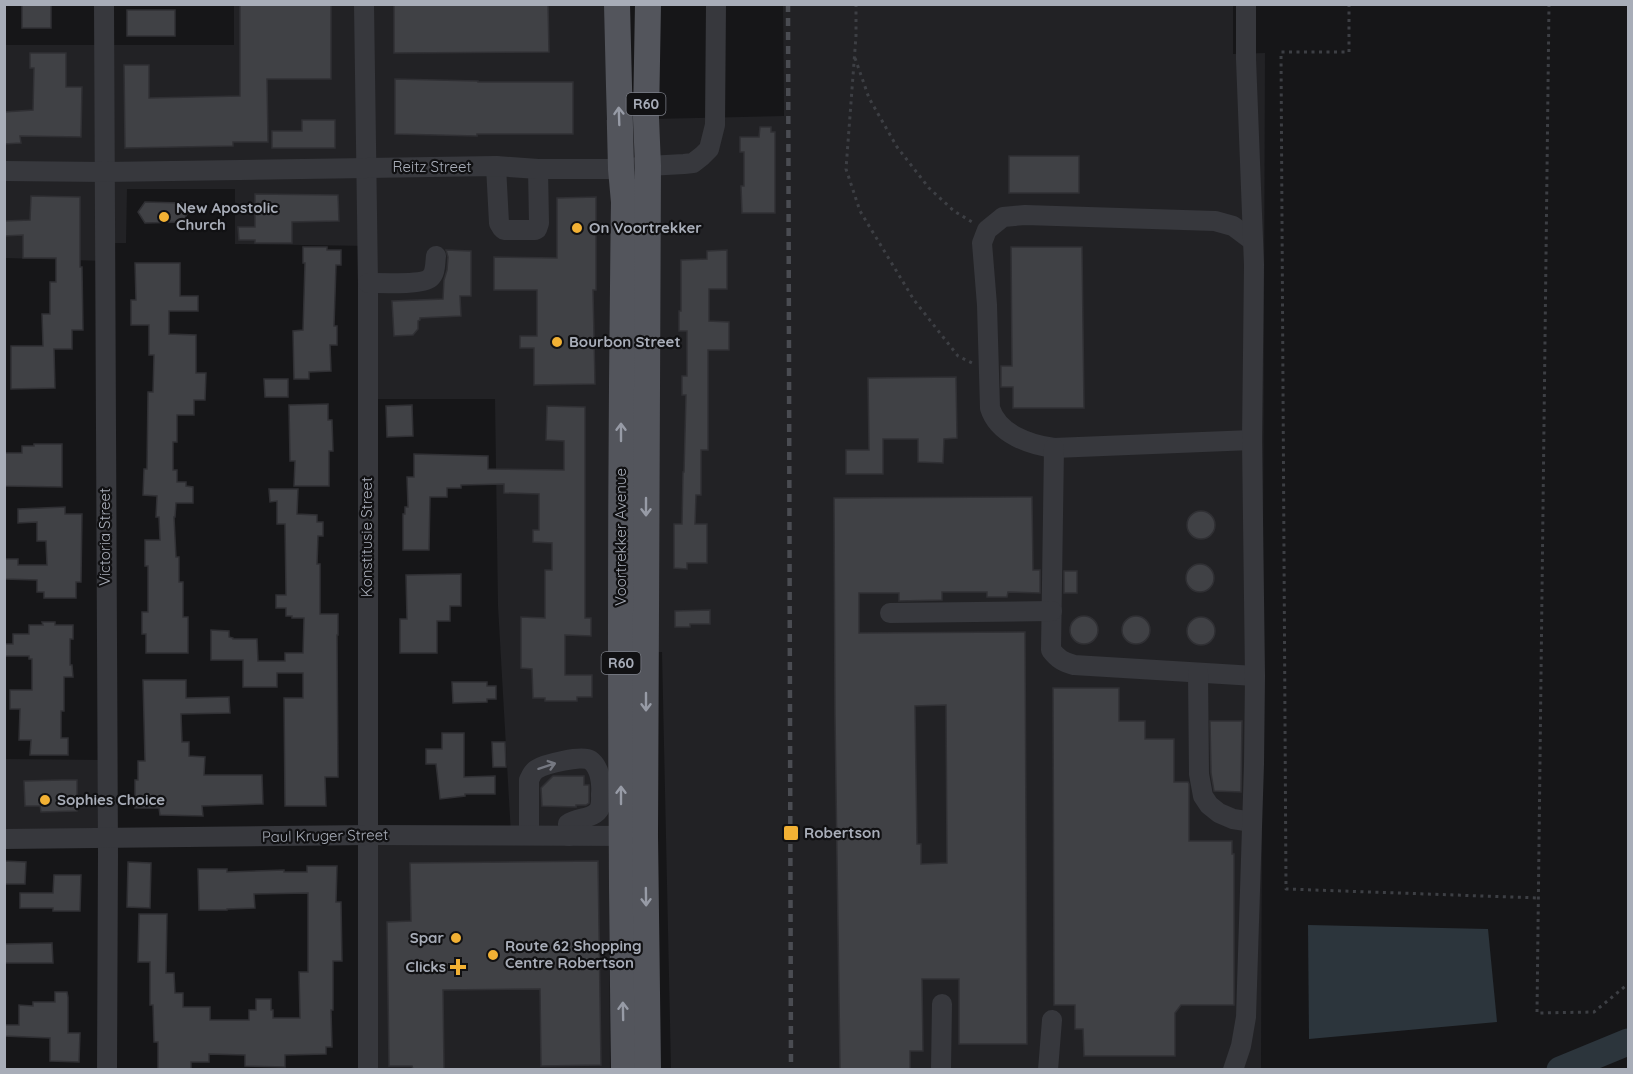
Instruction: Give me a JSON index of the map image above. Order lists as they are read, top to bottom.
{
  "streets": {
    "main road": ["R60", "Voortrekker Avenue"],
    "street": [
      "Reitz Street",
      "Victoria Street",
      "Konstitusie Street",
      "Paul Kruger Street"
    ]
  },
  "crossings": [
    ["Reitz Street", "Victoria Street"],
    ["Reitz Street", "Konstitusie Street"],
    ["Reitz Street", "Voortrekker Avenue"],
    ["Victoria Street", "Paul Kruger Street"],
    ["Konstitusie Street", "Paul Kruger Street"],
    ["Voortrekker Avenue", "Paul Kruger Street"]
  ],
  "places": {
    "other": [
      "New Apostolic Church",
      "On Voortrekker",
      "Bourbon Street",
      "Sophies Choice",
      "Spar",
      "Route 62 Shopping Centre Robertson"
    ],
    "transit": ["Robertson"],
    "health": ["Clicks"]
  }
}
